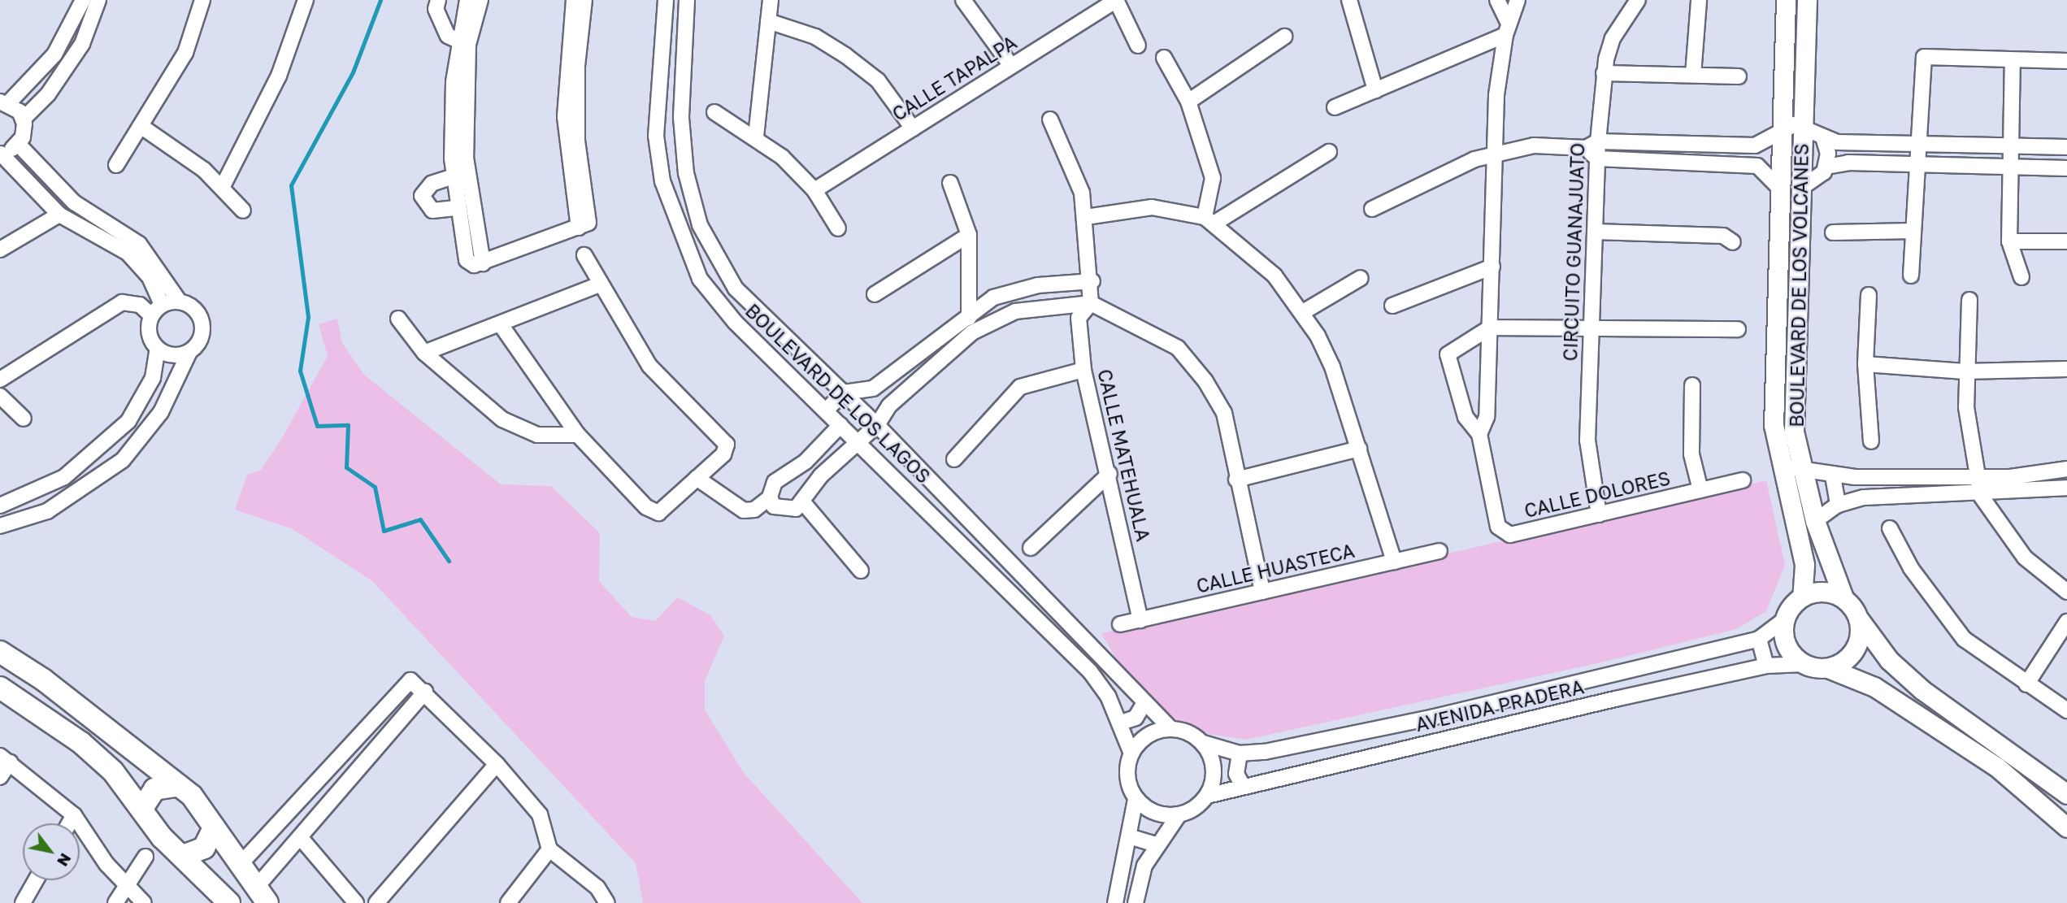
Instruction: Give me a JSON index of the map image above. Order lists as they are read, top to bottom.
{
  "streets": {
    "street": [
      "CALLE TAPALPA",
      "CIRCUITO GUANAJUATO",
      "BOULEVARD DE LOS VOLCANES",
      "BOULEVARD DE LOS LAGOS",
      "CALLE MATEHUALA",
      "CALLE DOLORES",
      "CALLE HUASTECA",
      "AVENIDA PRADERA"
    ]
  },
  "crossings": [
    ["CIRCUITO GUANAJUATO", "CALLE DOLORES"],
    ["BOULEVARD DE LOS VOLCANES", "AVENIDA PRADERA"],
    ["BOULEVARD DE LOS LAGOS", "AVENIDA PRADERA"],
    ["CALLE MATEHUALA", "CALLE HUASTECA"]
  ],
  "north": "bottom right"
}
